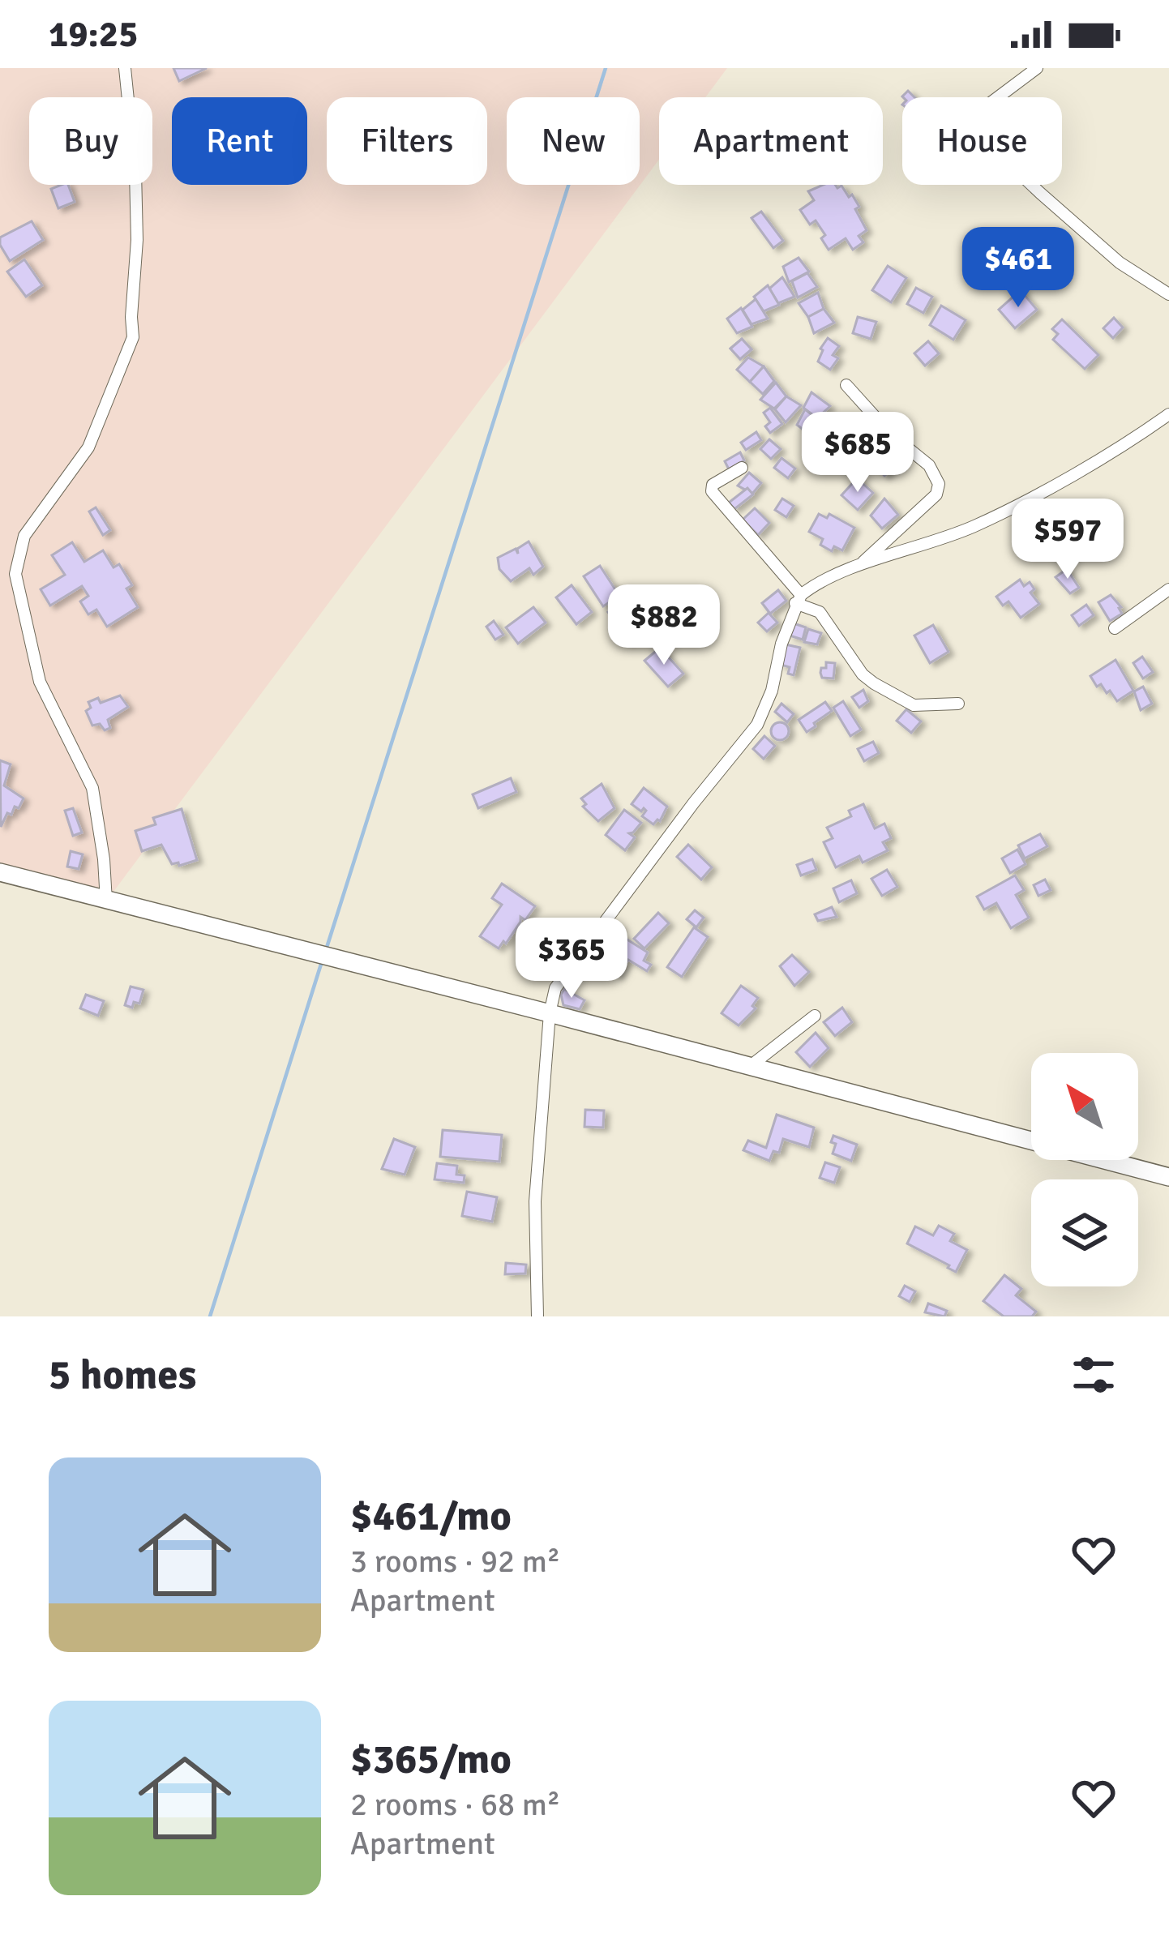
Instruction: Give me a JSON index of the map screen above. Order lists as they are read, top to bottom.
{
  "north": "top left",
  "page": {
    "status": "19:25",
    "chip": [
      "Buy",
      "Rent",
      "Filters",
      "New",
      "Apartment",
      "House"
    ],
    "price": [
      "$461",
      "$685",
      "$597",
      "$882",
      "$365"
    ],
    "heading": "5 homes",
    "list": [
      {
        "name": "$461/mo",
        "note": "3 rooms · 92 m² · Apartment"
      },
      {
        "name": "$365/mo",
        "note": "2 rooms · 68 m² · Apartment"
      }
    ]
  }
}
